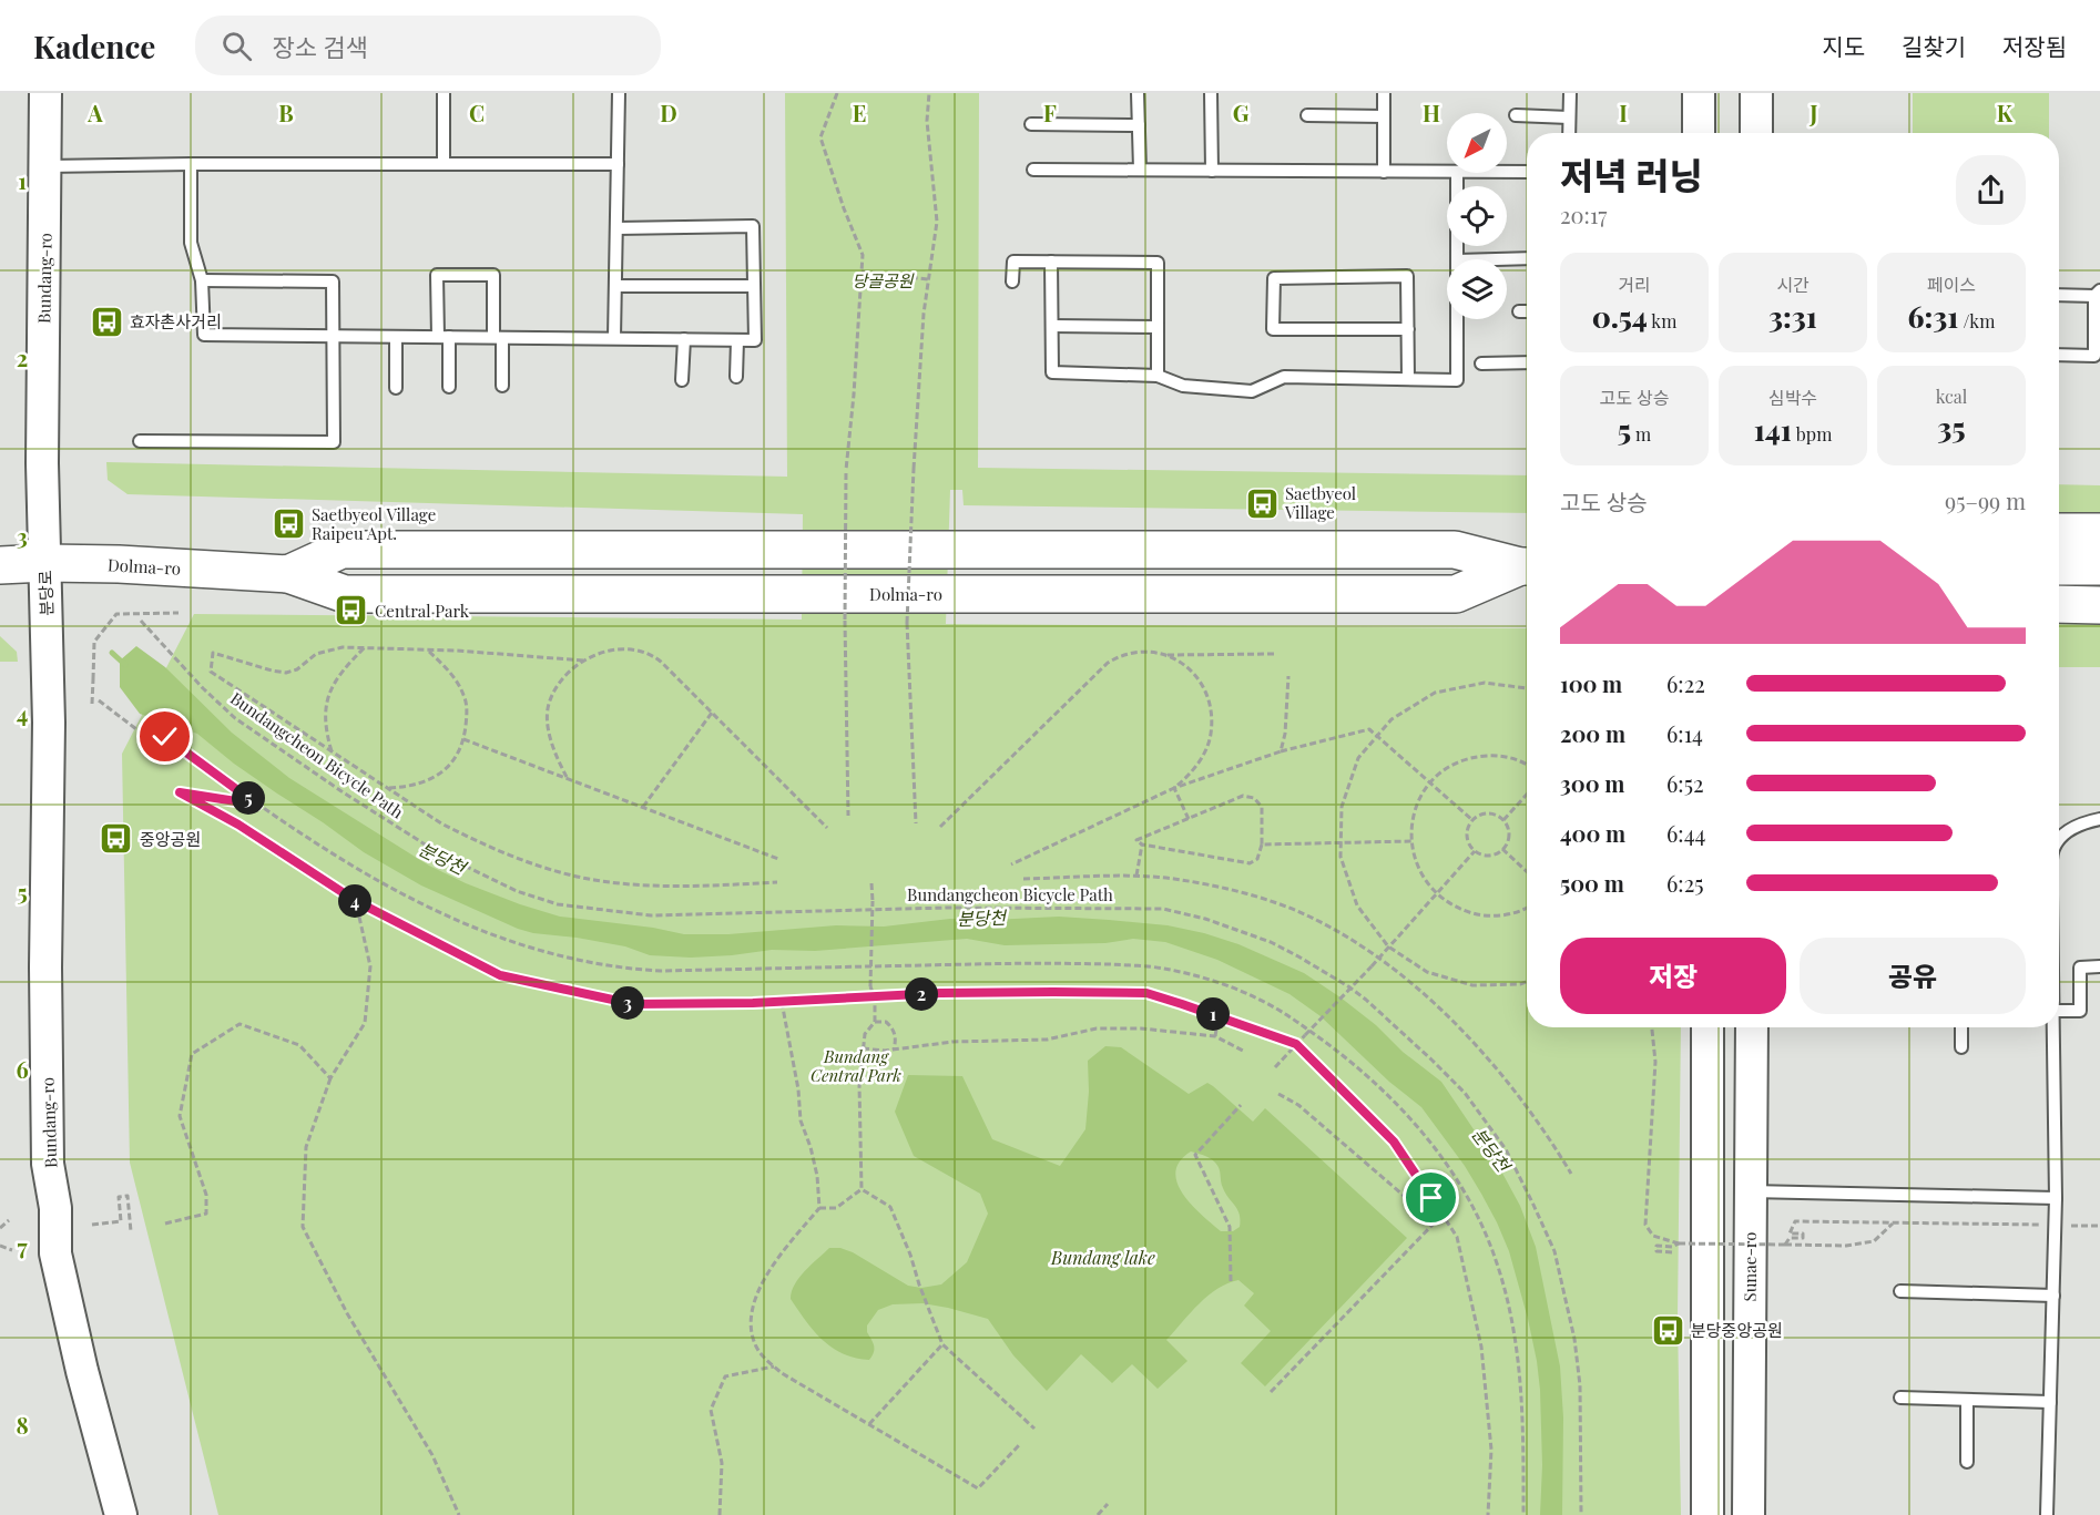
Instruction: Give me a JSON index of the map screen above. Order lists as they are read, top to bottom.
{
  "streets": {
    "main road": ["Dolma-ro", "분당로", "Sunae-ro"],
    "path": ["Bundangcheon Bicycle Path"]
  },
  "crossings": [
    ["Dolma-ro", "분당로"]
  ],
  "water": ["분당천", "Bundang lake"],
  "parks": ["당골공원", "Bundang Central Park"],
  "places": {
    "bus stop": [
      "효자촌사거리",
      "Saetbyeol Village",
      "Saetbyeol Village Raipeu Apt.",
      "Central Park",
      "중앙공원",
      "분당중앙공원"
    ]
  },
  "north": "bottom left",
  "page": {
    "header": "Kadence",
    "search": "장소 검색",
    "nav": ["지도", "길찾기", "저장됨"],
    "heading": ["저녁 러닝", "20:17"],
    "stats": [
      ["거리", "0.54 km"],
      ["시간", "3:31"],
      ["페이스", "6:31 /km"],
      ["고도 상승", "5 m"],
      ["심박수", "141 bpm"],
      ["kcal", "35"]
    ],
    "chart": ["고도 상승", "95–99 m"],
    "list": [
      {
        "name": "100 m",
        "note": "6:22"
      },
      {
        "name": "200 m",
        "note": "6:14"
      },
      {
        "name": "300 m",
        "note": "6:52"
      },
      {
        "name": "400 m",
        "note": "6:44"
      },
      {
        "name": "500 m",
        "note": "6:25"
      }
    ],
    "pins": [
      "5",
      "4",
      "2",
      "3",
      "1"
    ],
    "buttons": ["저장", "공유"]
  },
  "grid": {
    "columns": [
      "A",
      "B",
      "C",
      "D",
      "E",
      "F",
      "G",
      "H",
      "I",
      "J",
      "K"
    ],
    "rows": [
      "1",
      "2",
      "3",
      "4",
      "5",
      "6",
      "7",
      "8"
    ]
  }
}
